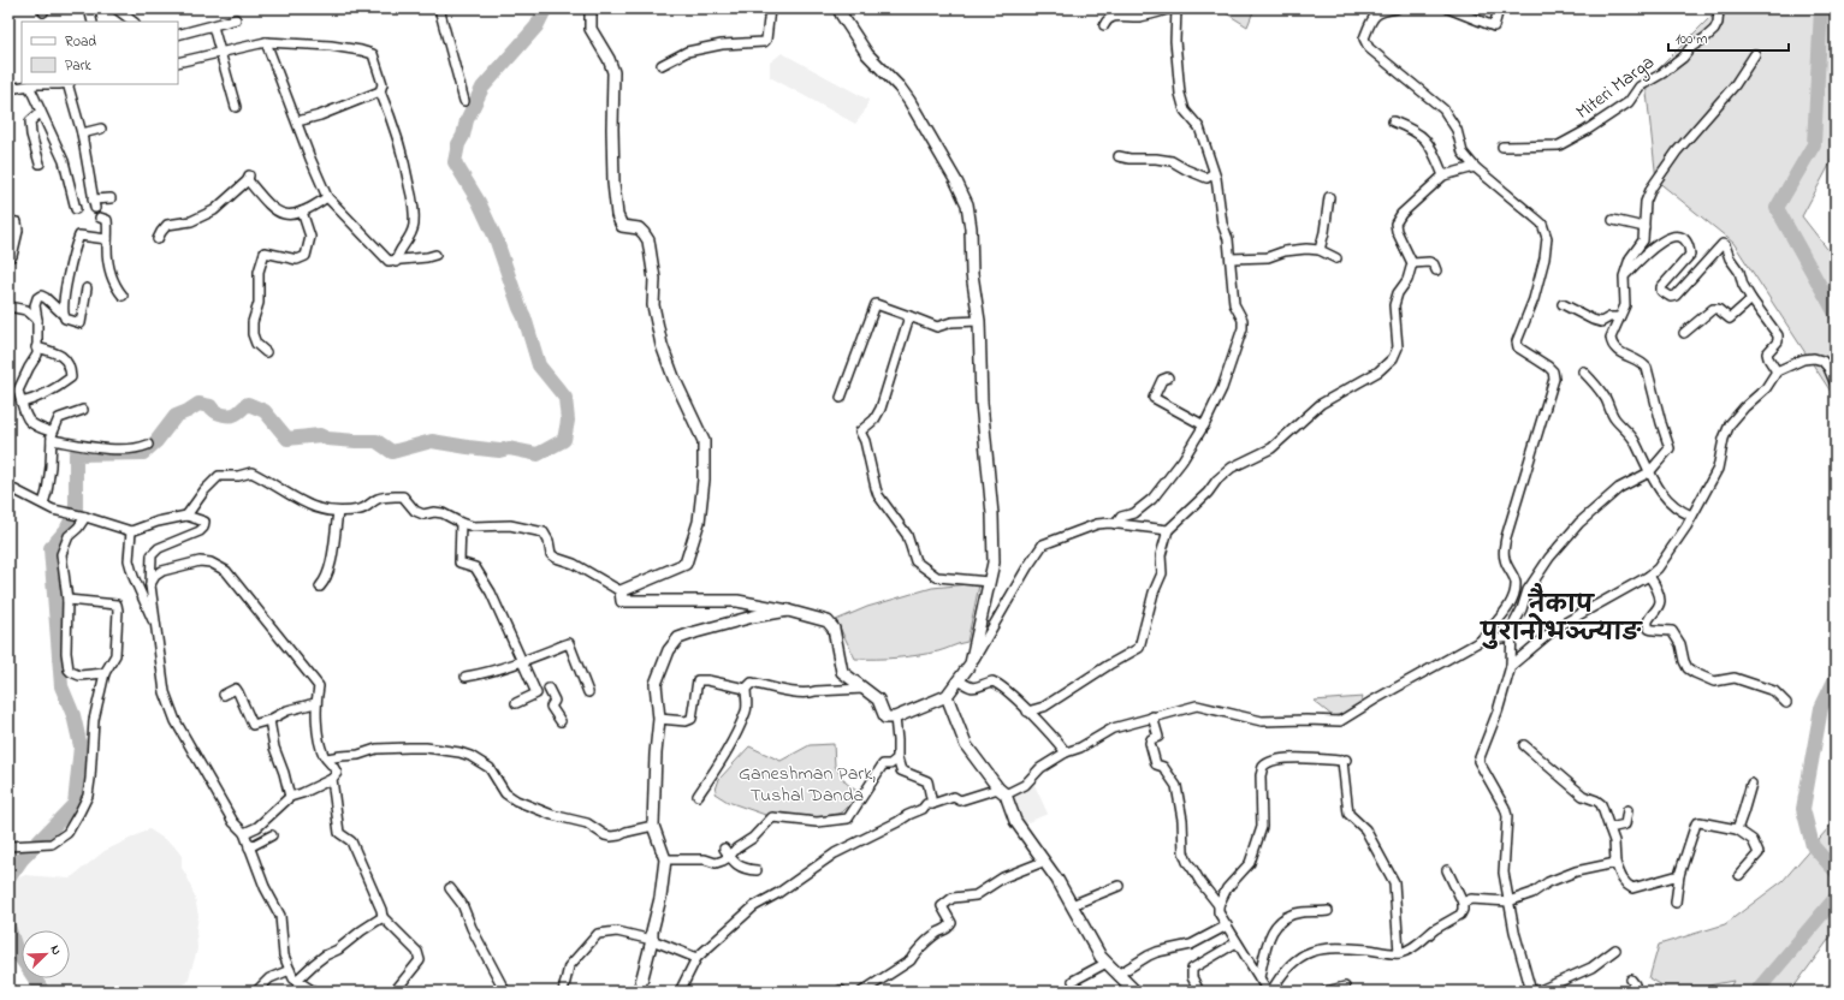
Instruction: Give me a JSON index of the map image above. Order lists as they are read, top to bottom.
{
  "streets": {
    "street": ["Miteri Marga"]
  },
  "districts": ["नैकाप पुरानोभञ्ज्याङ"],
  "parks": ["Ganeshman Park, Tushal Danda"],
  "legend": ["Road", "Park"],
  "scale_bar": "100 m",
  "north": "top right"
}
